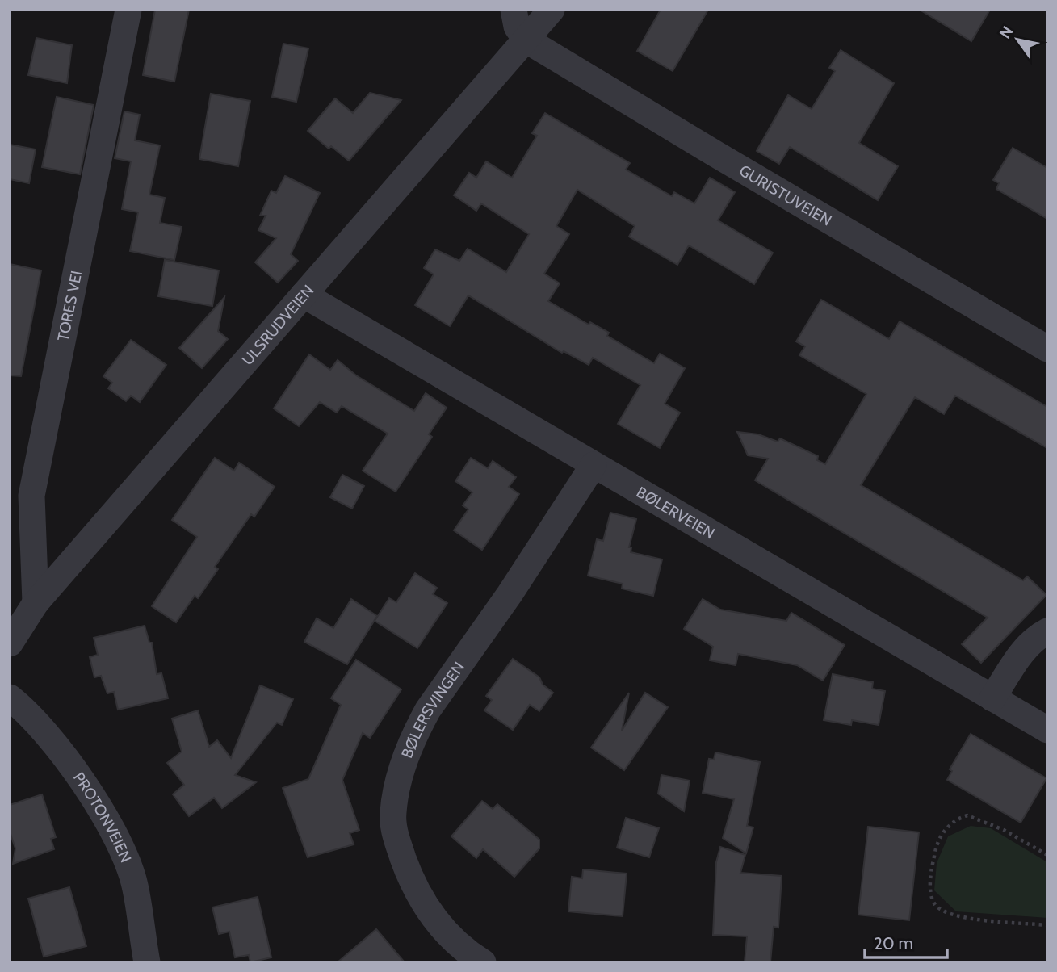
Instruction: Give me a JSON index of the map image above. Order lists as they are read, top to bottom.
{
  "streets": {
    "street": [
      "GURISTUVEIEN",
      "TORES VEI",
      "ULSRUDVEIEN",
      "BØLERVEIEN",
      "BØLERSVINGEN",
      "PROTONVEIEN"
    ]
  },
  "crossings": [
    ["GURISTUVEIEN", "ULSRUDVEIEN"],
    ["TORES VEI", "ULSRUDVEIEN"],
    ["ULSRUDVEIEN", "BØLERVEIEN"],
    ["BØLERVEIEN", "BØLERSVINGEN"]
  ],
  "scale_bar": "20 m",
  "north": "top left"
}
